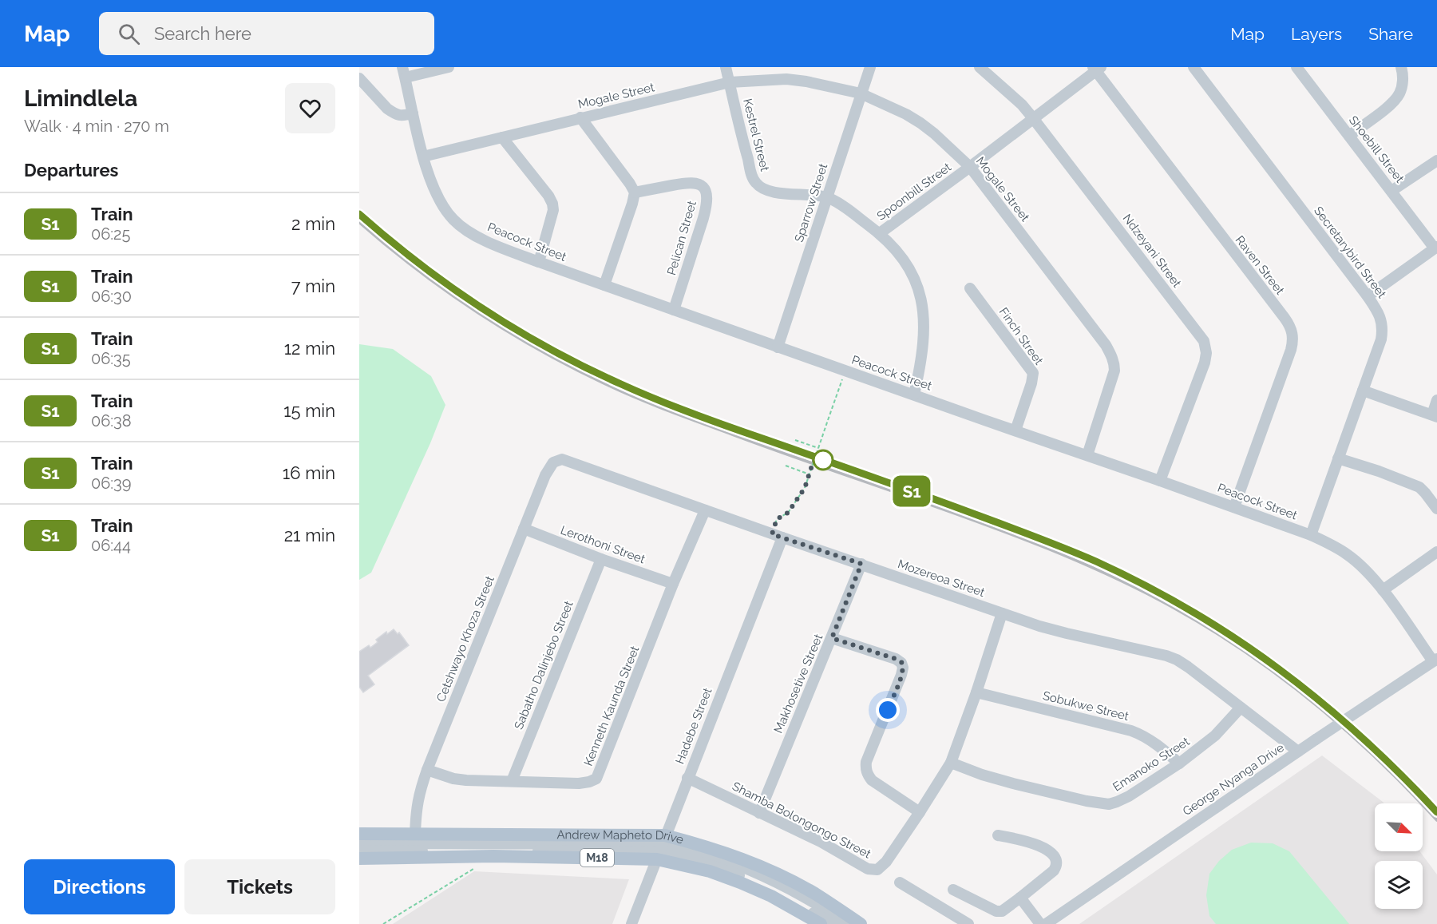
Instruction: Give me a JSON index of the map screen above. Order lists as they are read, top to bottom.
{
  "streets": {
    "main road": ["Andrew Mapheto Drive", "M18"],
    "street": [
      "Mogale Street",
      "Kestrel Street",
      "Shoebill Street",
      "Spoonbill Street",
      "Sparrow Street",
      "Pelican Street",
      "Peacock Street",
      "Ndzeyani Street",
      "Secretarybird Street",
      "Raven Street",
      "Finch Street",
      "Lerothoni Street",
      "Mozereoa Street",
      "Cetshwayo Khoza Street",
      "Sabatho Dalinjebo Street",
      "Makhosetive Street",
      "Kenneth Kaunda Street",
      "Sobukwe Street",
      "Hadebe Street",
      "Emanoko Street",
      "George Nyanga Drive",
      "Shamba Bolongongo Street"
    ]
  },
  "crossings": [
    ["Mogale Street", "Kestrel Street"],
    ["Mogale Street", "Spoonbill Street"],
    ["Mogale Street", "Sparrow Street"],
    ["Mogale Street", "Peacock Street"],
    ["Kestrel Street", "Spoonbill Street"],
    ["Kestrel Street", "Sparrow Street"],
    ["Kestrel Street", "Peacock Street"],
    ["Spoonbill Street", "Ndzeyani Street"],
    ["Spoonbill Street", "Raven Street"],
    ["Sparrow Street", "Peacock Street"],
    ["Pelican Street", "Peacock Street"],
    ["Peacock Street", "Ndzeyani Street"],
    ["Peacock Street", "Secretarybird Street"],
    ["Peacock Street", "Raven Street"],
    ["Peacock Street", "Finch Street"],
    ["Peacock Street", "George Nyanga Drive"],
    ["Lerothoni Street", "Cetshwayo Khoza Street"],
    ["Lerothoni Street", "Sabatho Dalinjebo Street"],
    ["Lerothoni Street", "Kenneth Kaunda Street"],
    ["Mozereoa Street", "Cetshwayo Khoza Street"],
    ["Mozereoa Street", "Makhosetive Street"],
    ["Mozereoa Street", "Kenneth Kaunda Street"],
    ["Mozereoa Street", "Hadebe Street"],
    ["Mozereoa Street", "Emanoko Street"],
    ["Mozereoa Street", "George Nyanga Drive"],
    ["Mozereoa Street", "Shamba Bolongongo Street"],
    ["Cetshwayo Khoza Street", "Kenneth Kaunda Street"],
    ["Cetshwayo Khoza Street", "Andrew Mapheto Drive"],
    ["Sabatho Dalinjebo Street", "Kenneth Kaunda Street"],
    ["Makhosetive Street", "Shamba Bolongongo Street"],
    ["Sobukwe Street", "Emanoko Street"],
    ["Sobukwe Street", "Shamba Bolongongo Street"],
    ["Hadebe Street", "Shamba Bolongongo Street"],
    ["Hadebe Street", "Andrew Mapheto Drive"],
    ["Emanoko Street", "Shamba Bolongongo Street"]
  ],
  "north": "bottom right",
  "page": {
    "header": "Map",
    "search": "Search here",
    "nav": ["Map", "Layers", "Share"],
    "heading": [
      ["Limindlela", "Walk · 4 min · 270 m"],
      "Departures"
    ],
    "on_map": "S1",
    "list": [
      {
        "mark": "S1",
        "name": "Train",
        "note": "06:25",
        "value": "2 min"
      },
      {
        "mark": "S1",
        "name": "Train",
        "note": "06:30",
        "value": "7 min"
      },
      {
        "mark": "S1",
        "name": "Train",
        "note": "06:35",
        "value": "12 min"
      },
      {
        "mark": "S1",
        "name": "Train",
        "note": "06:38",
        "value": "15 min"
      },
      {
        "mark": "S1",
        "name": "Train",
        "note": "06:39",
        "value": "16 min"
      },
      {
        "mark": "S1",
        "name": "Train",
        "note": "06:44",
        "value": "21 min"
      }
    ],
    "buttons": ["Directions", "Tickets"]
  }
}
